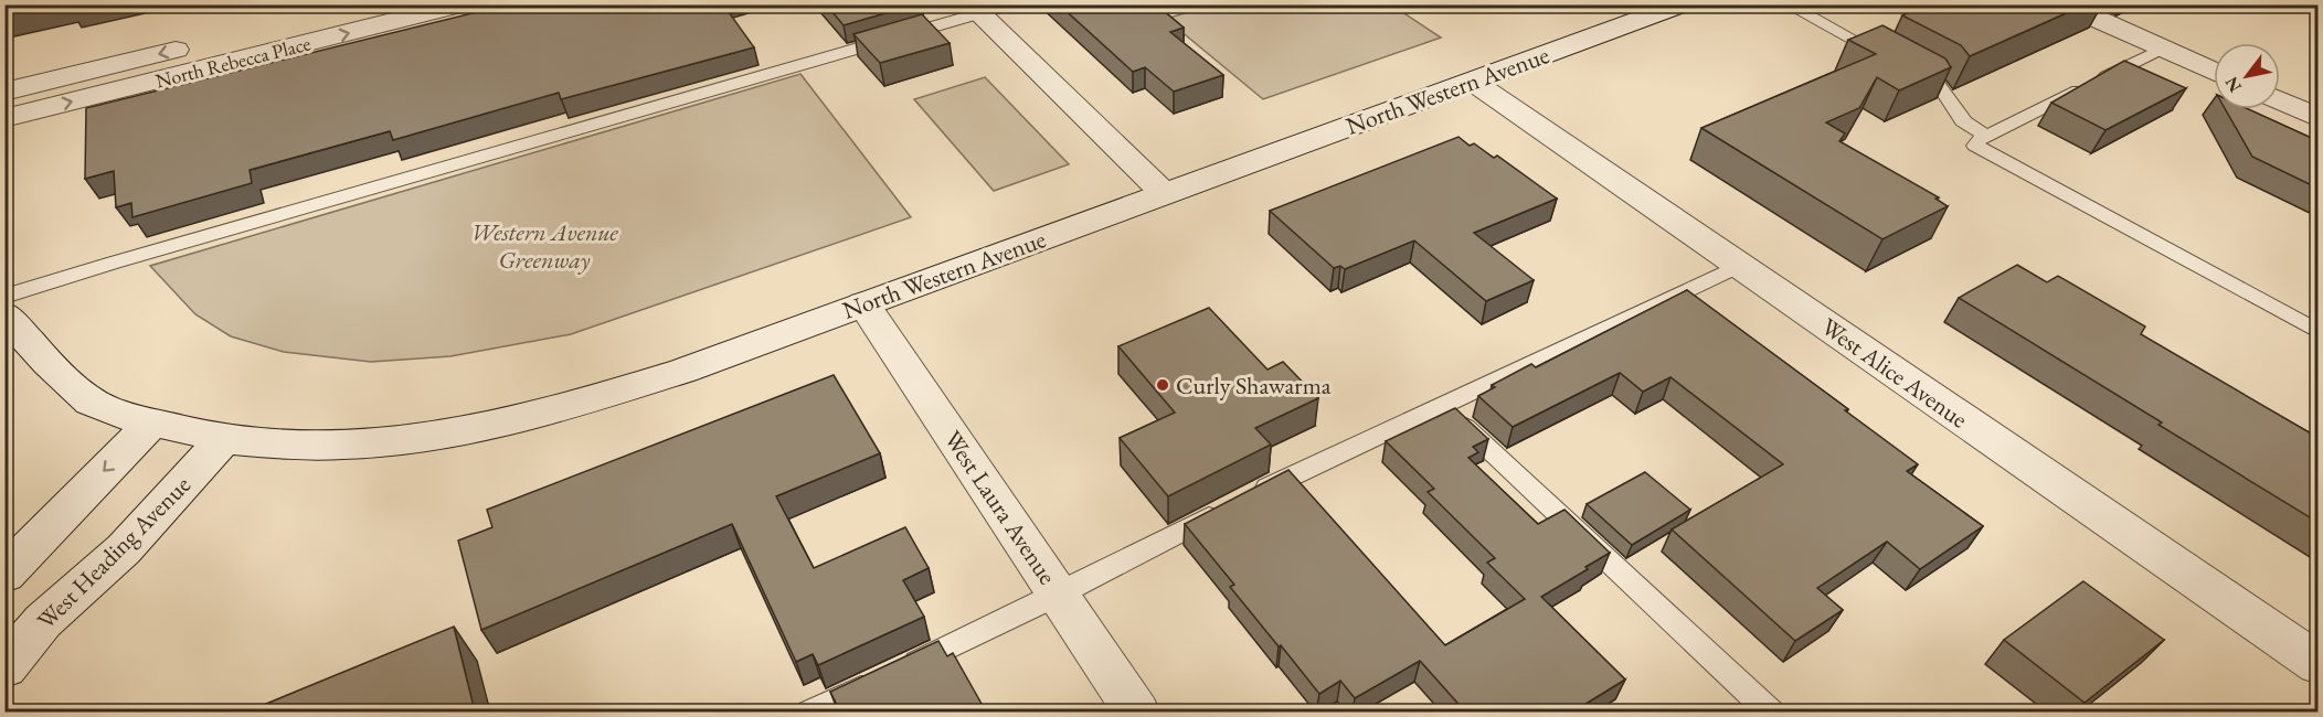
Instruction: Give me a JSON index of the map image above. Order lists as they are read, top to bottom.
{
  "streets": {
    "street": [
      "North Rebecca Place",
      "North Western Avenue",
      "West Alice Avenue",
      "West Laura Avenue",
      "West Heading Avenue"
    ]
  },
  "crossings": [
    ["North Western Avenue", "West Alice Avenue"],
    ["North Western Avenue", "West Laura Avenue"],
    ["North Western Avenue", "West Heading Avenue"]
  ],
  "parks": ["Western Avenue Greenway"],
  "places": ["Curly Shawarma"],
  "north": "bottom left"
}
